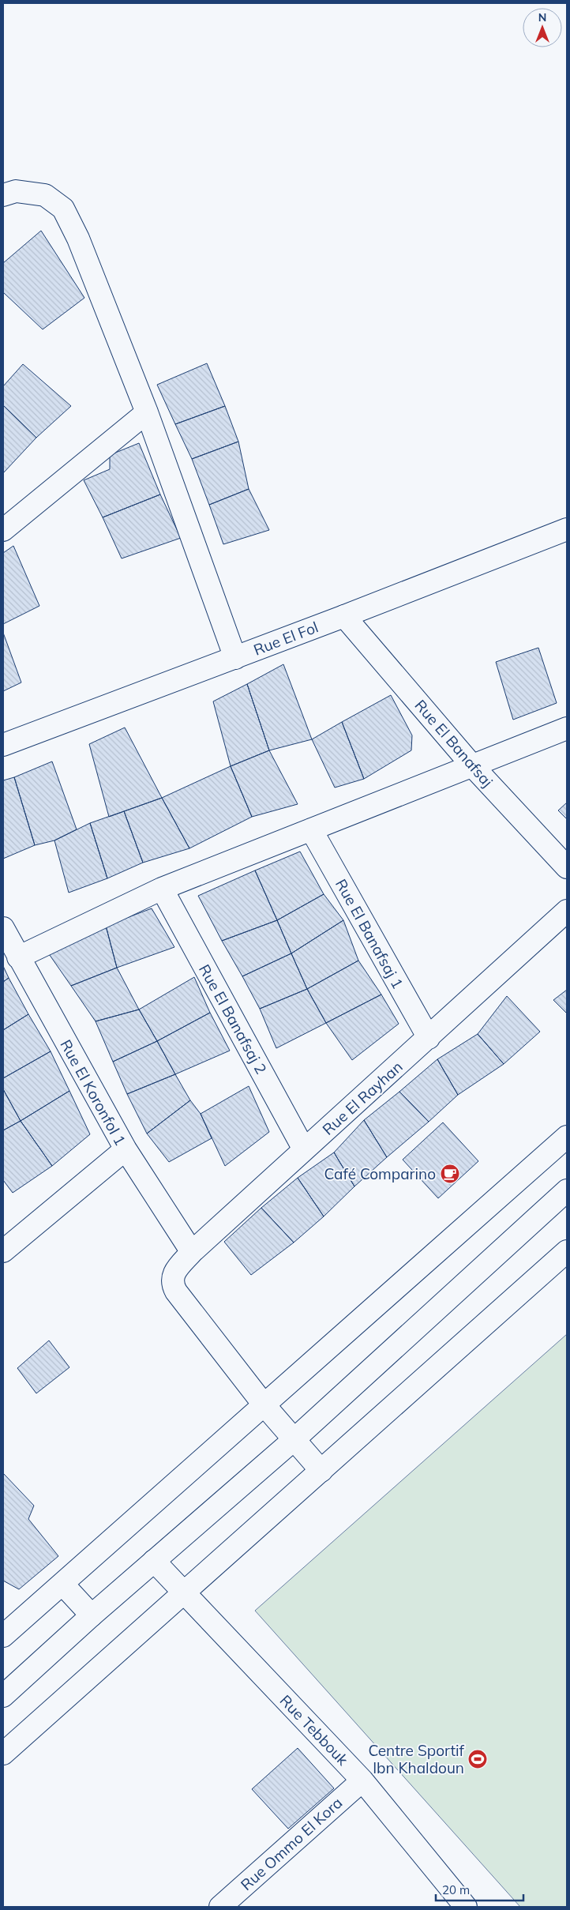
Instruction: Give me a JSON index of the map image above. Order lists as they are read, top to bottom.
{
  "streets": {
    "street": [
      "Rue El Fol",
      "Rue El Banafsaj",
      "Rue El Banafsaj 1",
      "Rue El Banafsaj 2",
      "Rue El Koronfol 1",
      "Rue El Rayhan",
      "Rue Tebbouk",
      "Rue Ommo El Kora"
    ]
  },
  "crossings": [
    ["Rue El Fol", "Rue El Banafsaj"],
    ["Rue El Banafsaj 1", "Rue El Rayhan"],
    ["Rue El Banafsaj 2", "Rue El Rayhan"],
    ["Rue El Koronfol 1", "Rue El Rayhan"],
    ["Rue Tebbouk", "Rue Ommo El Kora"]
  ],
  "places": {
    "cafe": ["Café Comparino"],
    "sports": ["Centre Sportif Ibn Khaldoun"]
  },
  "scale_bar": "20 m",
  "north": "top"
}
